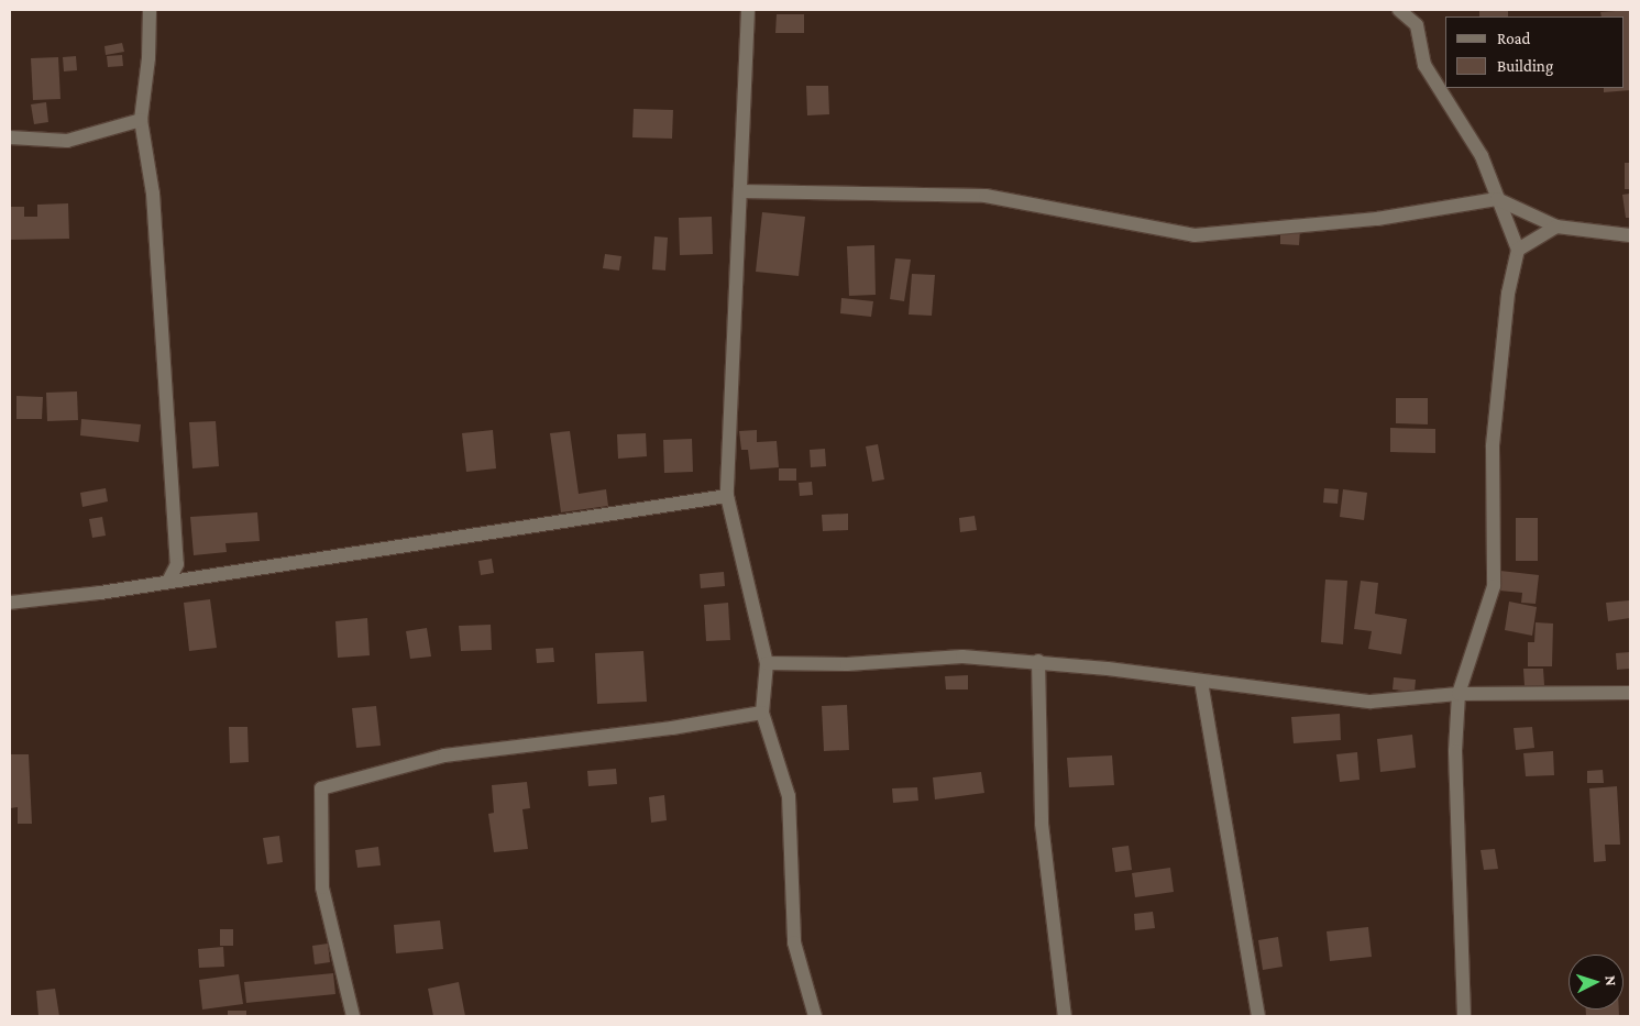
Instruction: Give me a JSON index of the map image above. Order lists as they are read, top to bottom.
{
  "legend": ["Road", "Building"],
  "north": "right"
}
